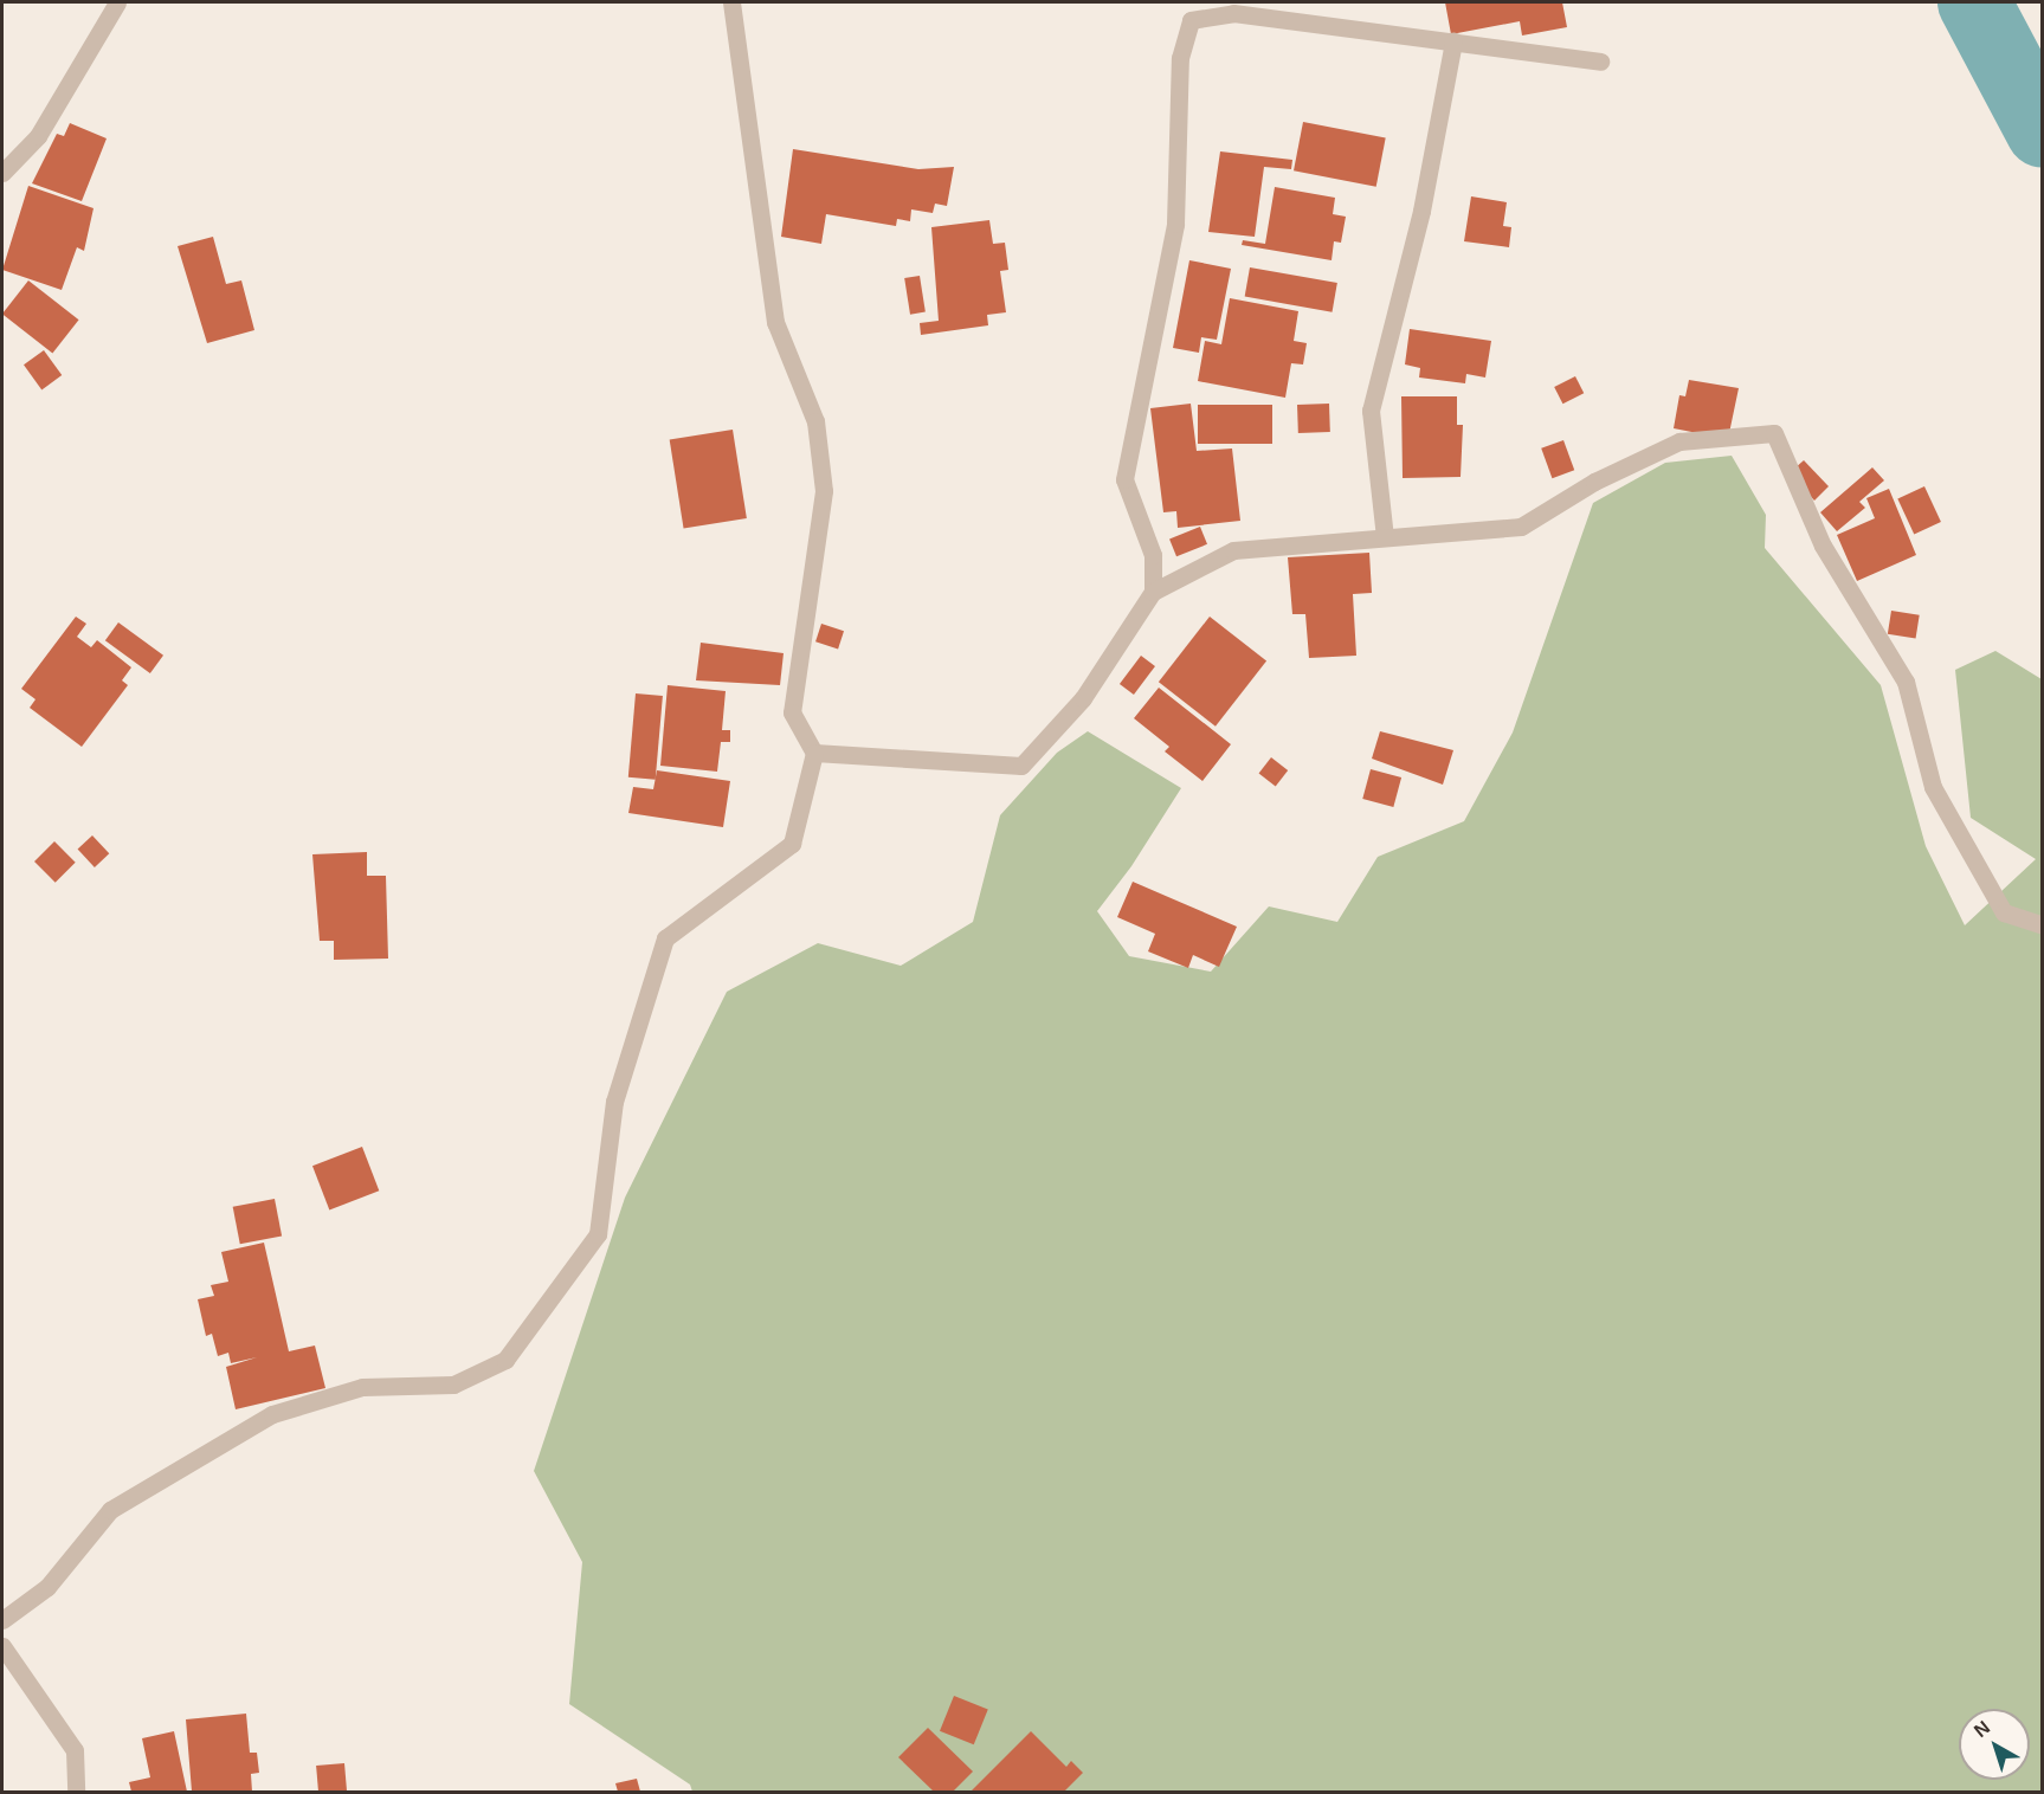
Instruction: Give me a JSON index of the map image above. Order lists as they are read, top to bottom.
{
  "north": "top left"
}
